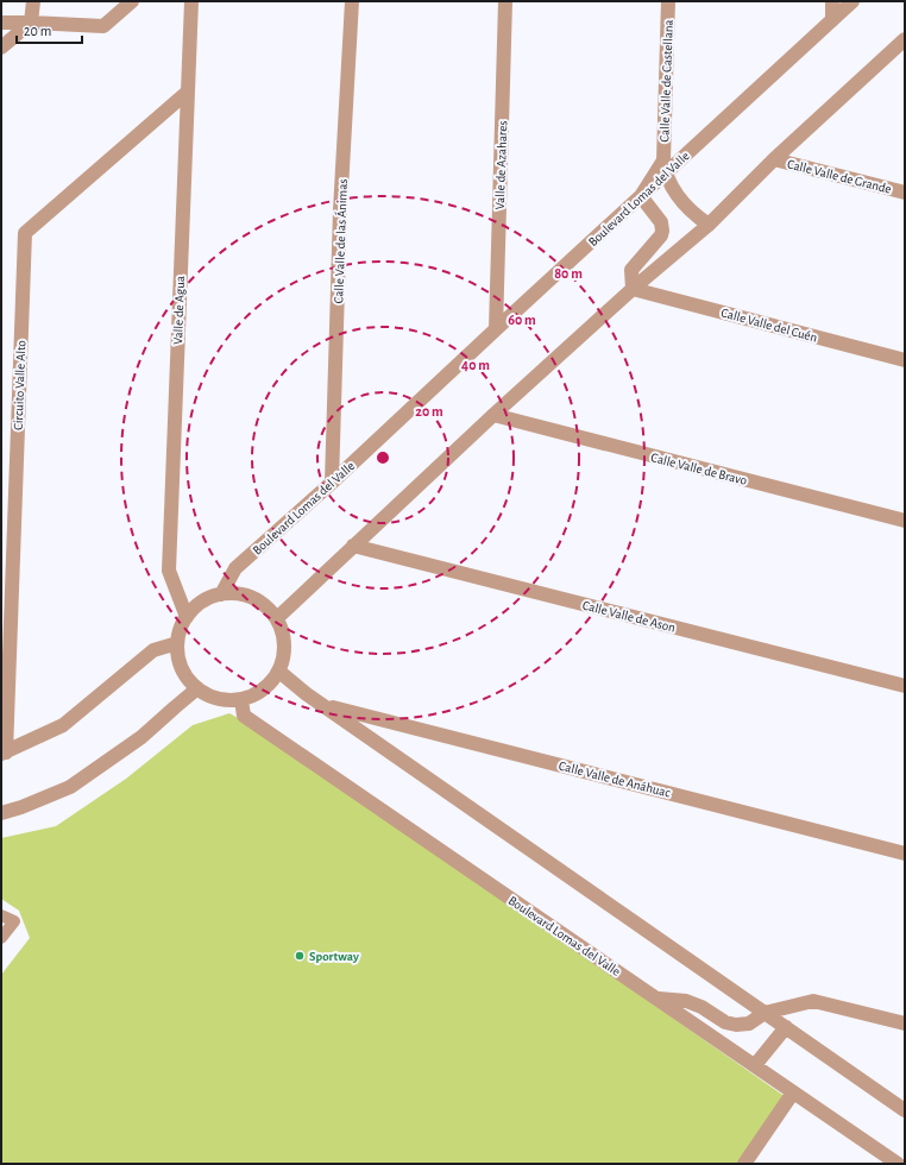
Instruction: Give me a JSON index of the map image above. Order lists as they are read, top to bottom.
{
  "streets": {
    "street": [
      "Calle Valle de Castellana",
      "Valle de Azahares",
      "Calle Valle de Grande",
      "Boulevard Lomas del Valle",
      "Calle Valle de las Ánimas",
      "Valle de Agua",
      "Calle Valle del Cuén",
      "Circuito Valle Alto",
      "Calle Valle de Bravo",
      "Calle Valle de Ason",
      "Calle Valle de Anáhuac"
    ]
  },
  "crossings": [
    ["Calle Valle de Castellana", "Boulevard Lomas del Valle"],
    ["Valle de Azahares", "Boulevard Lomas del Valle"],
    ["Boulevard Lomas del Valle", "Calle Valle de las Ánimas"],
    ["Boulevard Lomas del Valle", "Valle de Agua"],
    ["Valle de Agua", "Circuito Valle Alto"]
  ],
  "places": ["Sportway"],
  "scale_bar": "20 m",
  "rings": [
    "80 m",
    "60 m",
    "40 m",
    "20 m"
  ]
}
